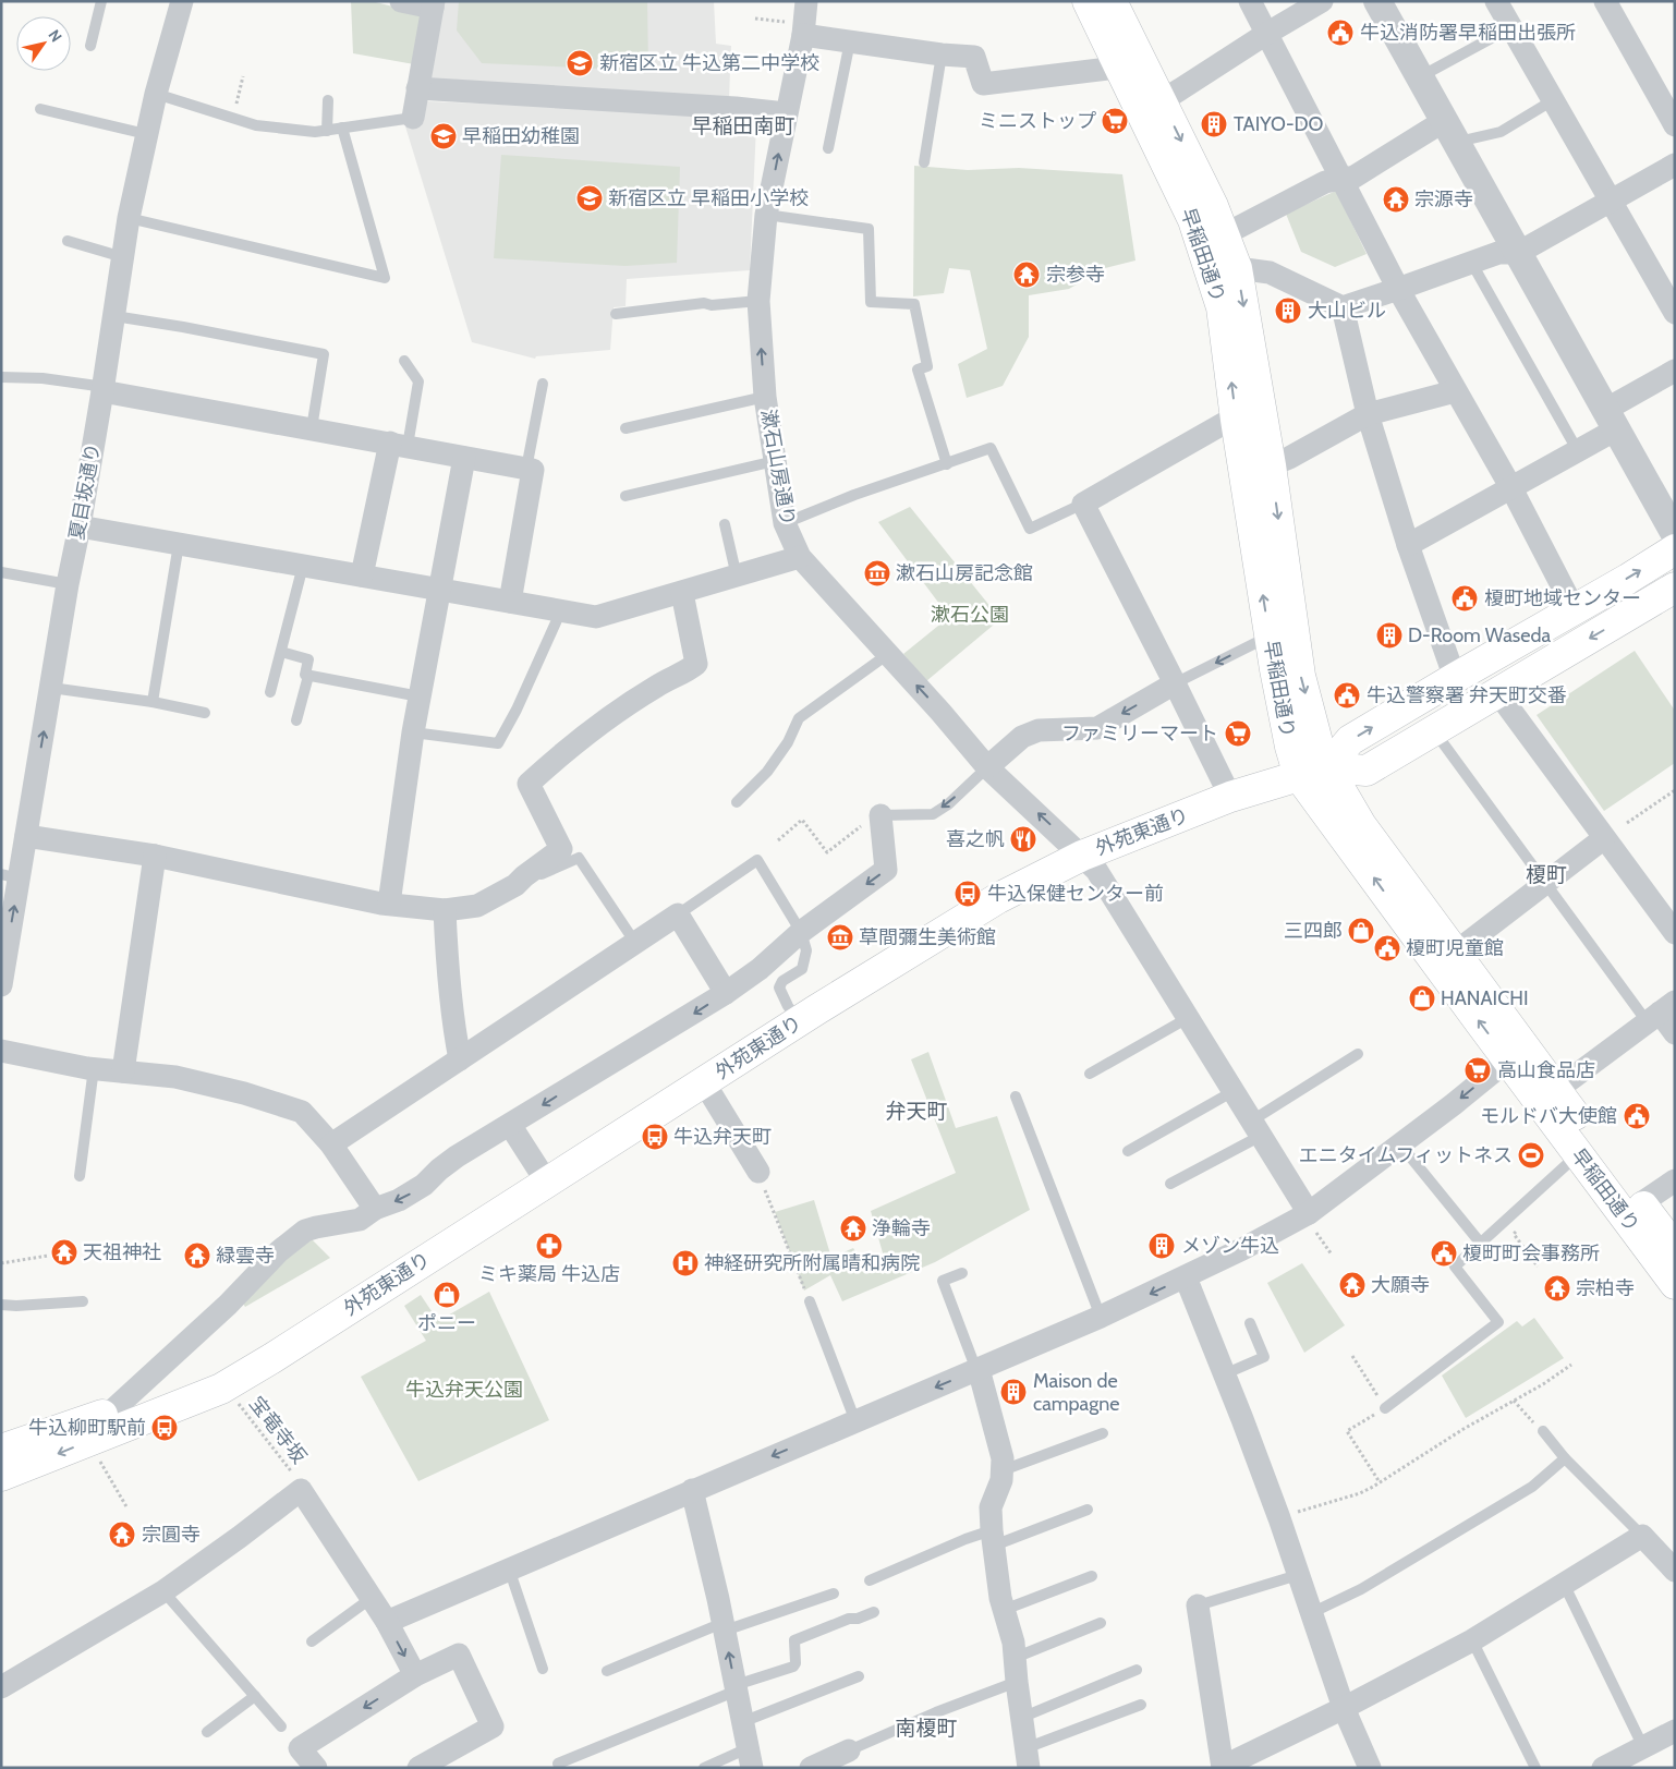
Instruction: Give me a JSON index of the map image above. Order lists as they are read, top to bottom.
{
  "streets": {
    "main road": ["早稲田通り", "外苑東通り"],
    "street": ["漱石山房通り", "夏目坂通り"],
    "path": ["宝竜寺坂"]
  },
  "crossings": [
    ["早稲田通り", "外苑東通り"],
    ["漱石山房通り", "外苑東通り"],
    ["外苑東通り", "宝竜寺坂"]
  ],
  "districts": [
    "早稲田南町",
    "榎町",
    "弁天町",
    "南榎町"
  ],
  "parks": ["漱石公園", "牛込弁天公園"],
  "places": {
    "public building": [
      "牛込消防署早稲田出張所",
      "榎町地域センター",
      "牛込警察署 弁天町交番",
      "榎町児童館",
      "モルドバ大使館",
      "榎町町会事務所"
    ],
    "school or university": ["新宿区立 牛込第二中学校", "早稲田幼稚園", "新宿区立 早稲田小学校"],
    "supermarket": ["ミニストップ", "ファミリーマート", "高山食品店"],
    "building": [
      "TAIYO-DO",
      "大山ビル",
      "D-Room Waseda",
      "メゾン牛込",
      "Maison de campagne"
    ],
    "temple": [
      "宗源寺",
      "宗参寺",
      "浄輪寺",
      "天祖神社",
      "緑雲寺",
      "大願寺",
      "宗柏寺",
      "宗圓寺"
    ],
    "museum": ["漱石山房記念館", "草間彌生美術館"],
    "restaurant": ["喜之帆"],
    "bus stop": ["牛込保健センター前", "牛込弁天町", "牛込柳町駅前"],
    "shop": ["三四郎", "HANAICHI", "ポニー"],
    "sports": ["エニタイムフィットネス"],
    "pharmacy": ["ミキ薬局 牛込店"],
    "hospital": ["神経研究所附属晴和病院"]
  },
  "north": "top right"
}
